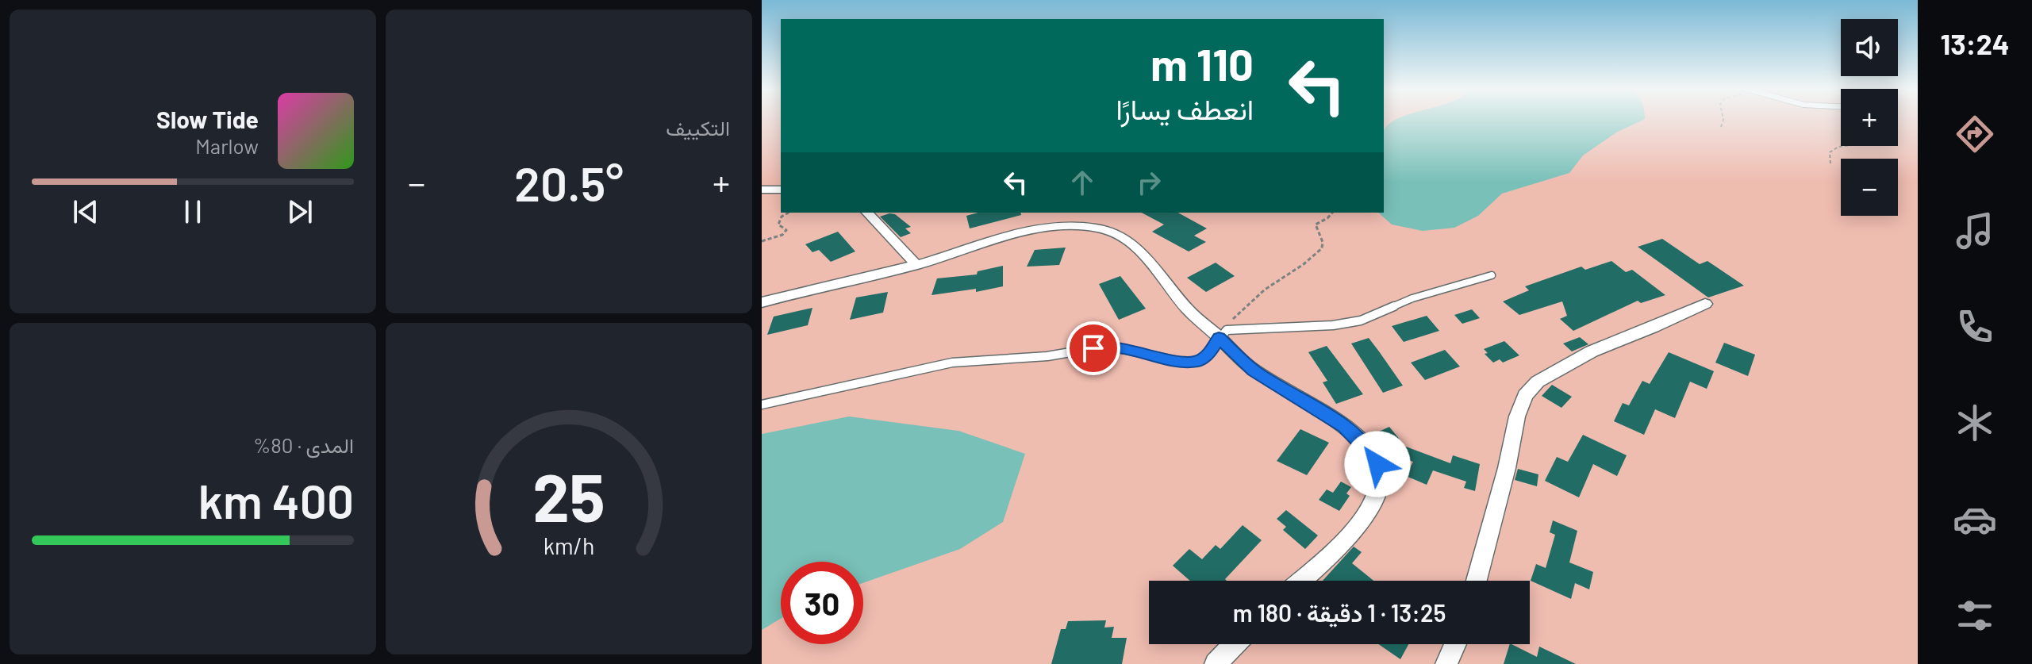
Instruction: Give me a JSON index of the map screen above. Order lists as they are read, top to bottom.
{
  "page": {
    "tabs": "13:24",
    "tile": [
      "التكييف",
      ["المدى · 80%", "400 km"]
    ],
    "map_buttons": ["+", "−"],
    "turn": ["110 m", "انعطف يسارًا"],
    "song": ["Slow Tide", "Marlow"],
    "heat": ["−", "20.5°", "+"],
    "limit": "30",
    "trip": "13:25 · 1 دقيقة · 180 m",
    "gauge": ["25", "km/h"]
  }
}
